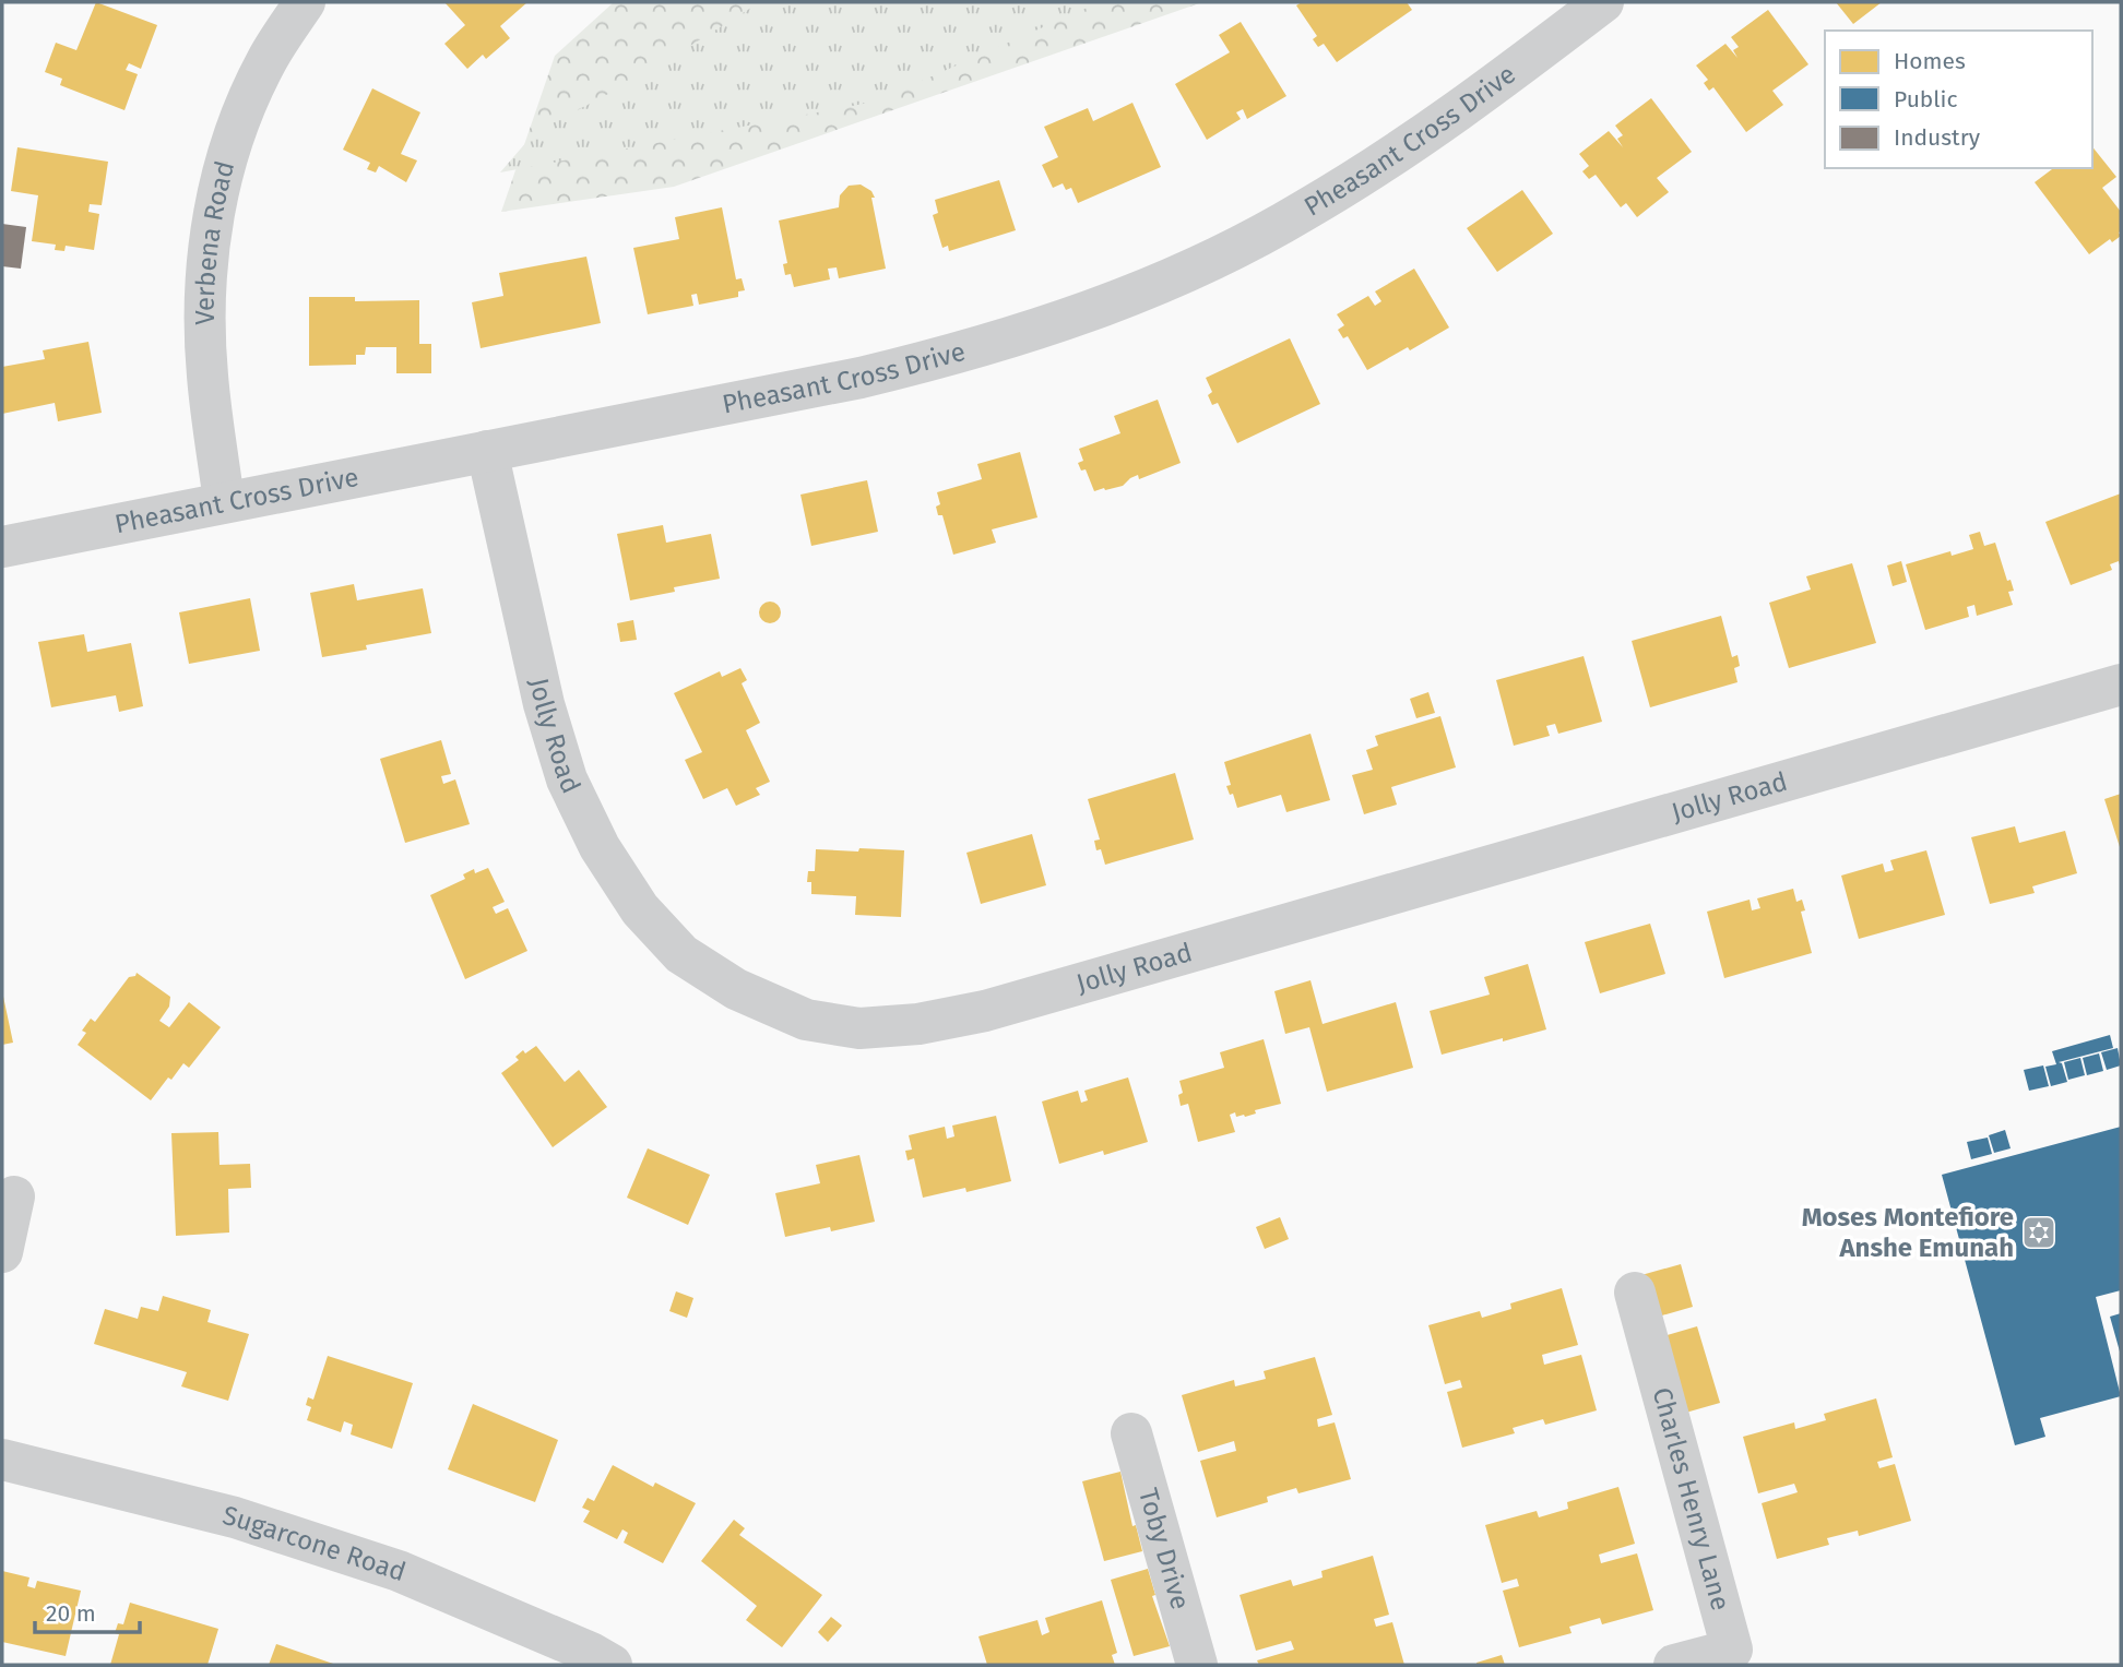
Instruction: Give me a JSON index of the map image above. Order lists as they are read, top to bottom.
{
  "streets": {
    "street": [
      "Pheasant Cross Drive",
      "Verbena Road",
      "Jolly Road",
      "Charles Henry Lane",
      "Sugarcone Road",
      "Toby Drive"
    ]
  },
  "crossings": [
    ["Pheasant Cross Drive", "Verbena Road"],
    ["Pheasant Cross Drive", "Jolly Road"]
  ],
  "places": {
    "synagogue": ["Moses Montefiore Anshe Emunah"]
  },
  "legend": ["Homes", "Public", "Industry"],
  "scale_bar": "20 m"
}
